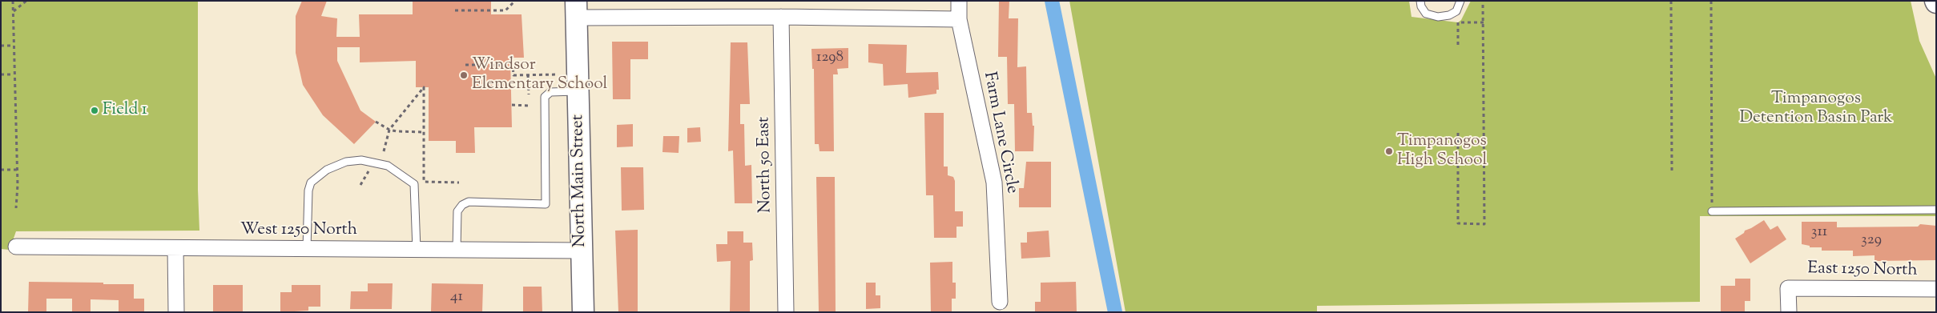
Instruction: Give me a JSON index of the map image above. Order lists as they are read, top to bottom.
{
  "streets": {
    "street": [
      "Farm Lane Circle",
      "North 50 East",
      "North Main Street",
      "West 1250 North",
      "East 1250 North"
    ]
  },
  "crossings": [
    ["North Main Street", "West 1250 North"]
  ],
  "parks": ["Timpanogos Detention Basin Park"],
  "places": ["Windsor Elementary School", "Field 1", "Timpanogos High School"],
  "house_numbers": [
    "1298",
    "311",
    "329",
    "41"
  ]
}
